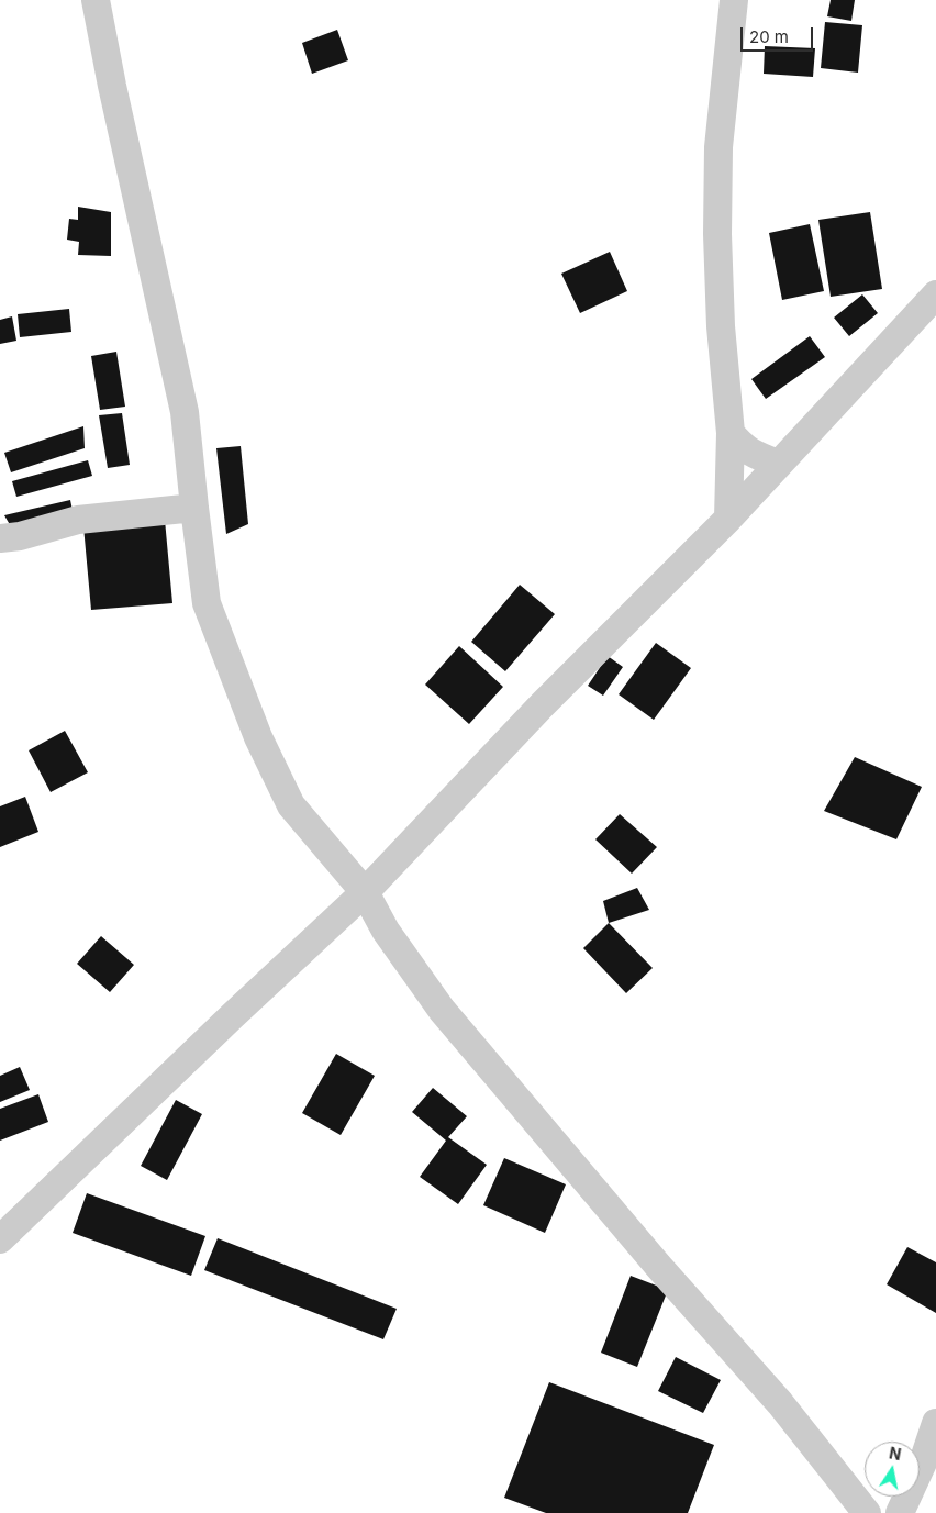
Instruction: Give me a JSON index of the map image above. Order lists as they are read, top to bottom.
{
  "scale_bar": "20 m",
  "north": "top"
}
